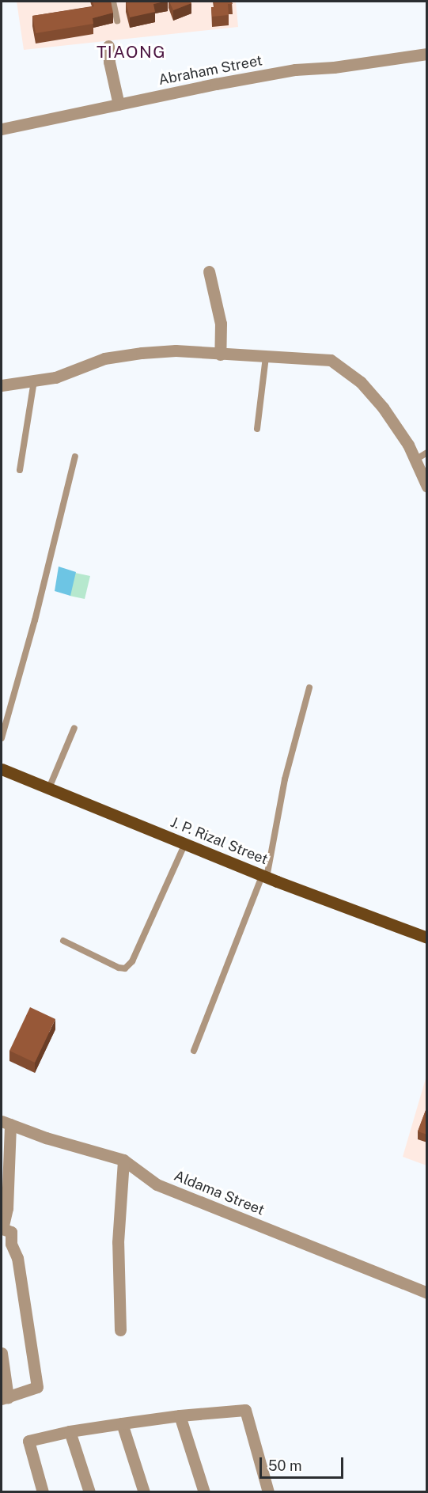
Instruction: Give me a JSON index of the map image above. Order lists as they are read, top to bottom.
{
  "streets": {
    "main road": ["J. P. Rizal Street"],
    "street": ["Abraham Street", "Aldama Street"]
  },
  "districts": ["TIAONG"],
  "scale_bar": "50 m"
}
